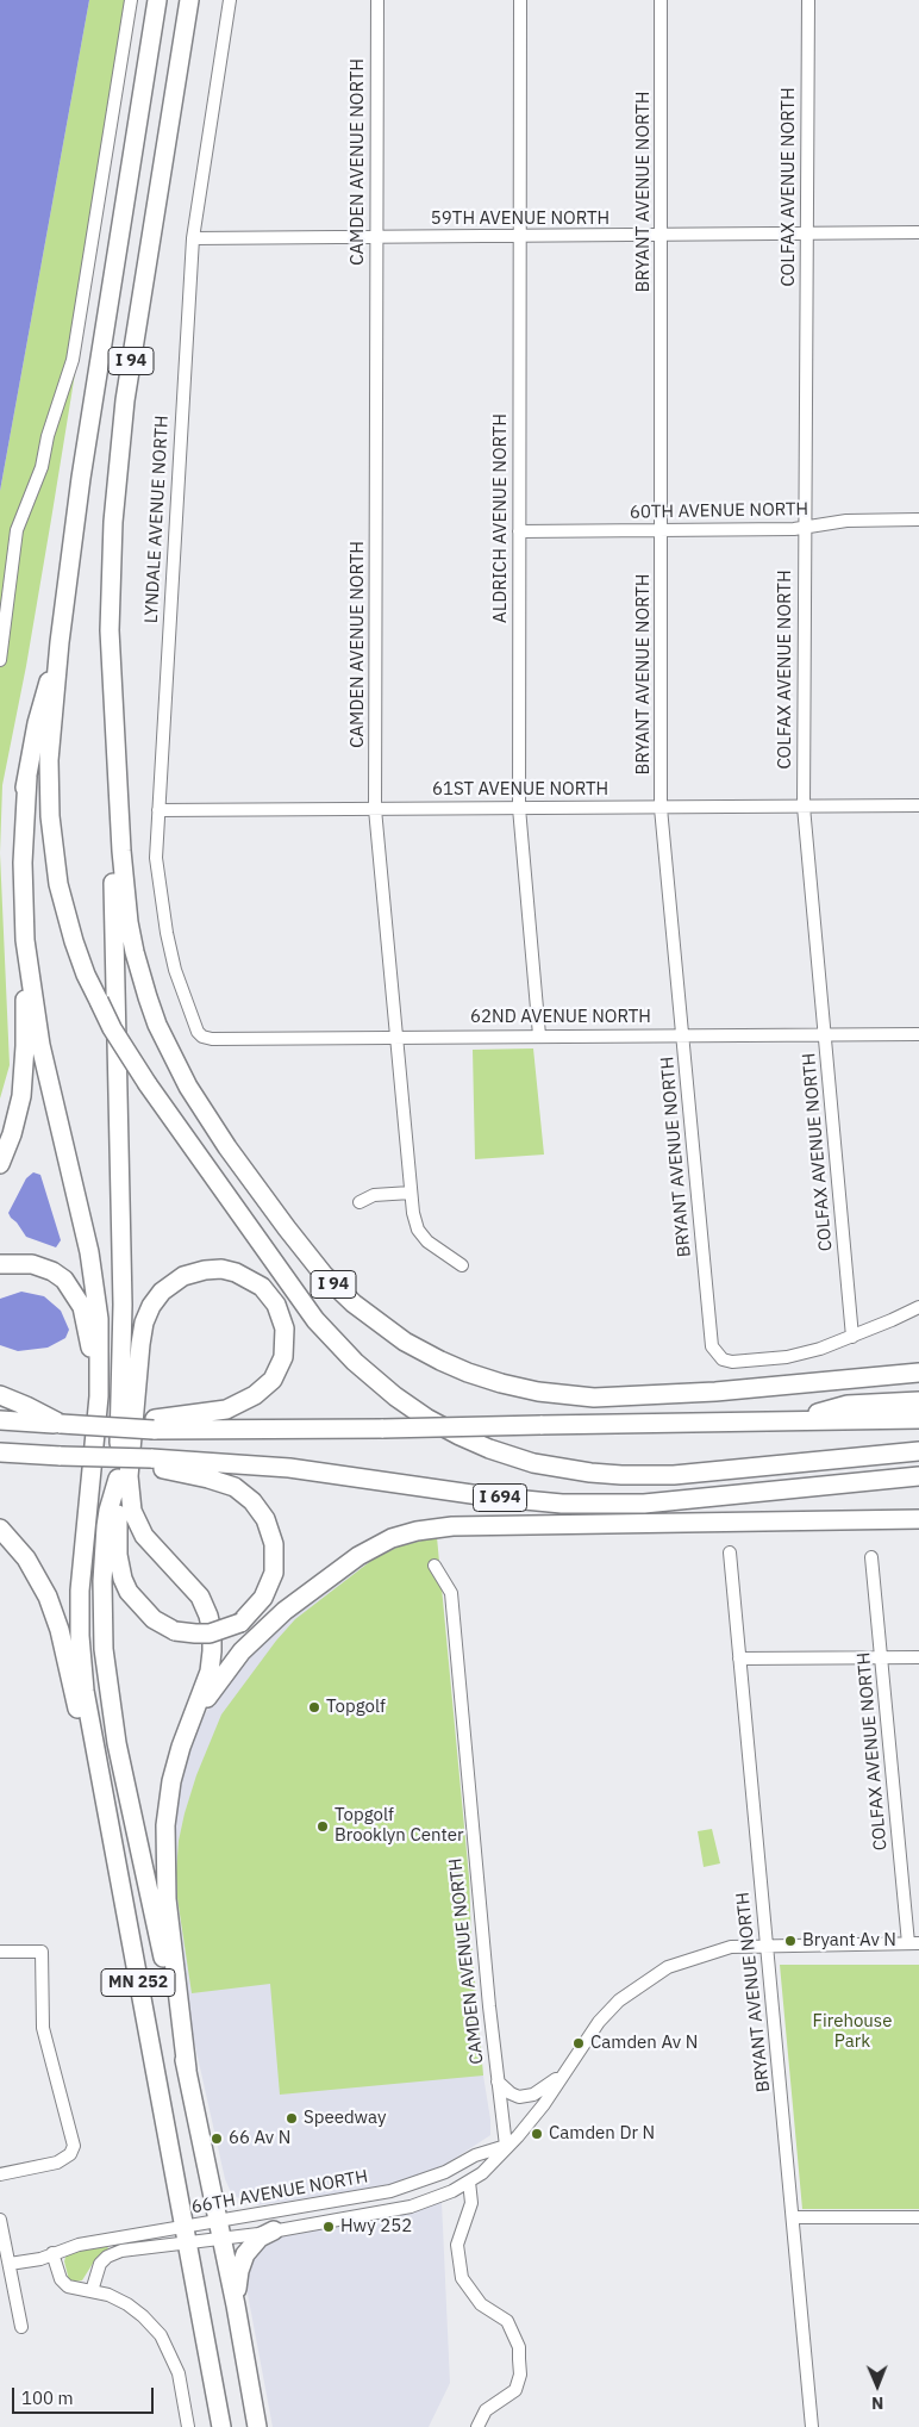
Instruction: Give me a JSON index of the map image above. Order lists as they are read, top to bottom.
{
  "streets": {
    "highway": ["I 94", "I 694", "MN 252"],
    "street": [
      "CAMDEN AVENUE NORTH",
      "COLFAX AVENUE NORTH",
      "BRYANT AVENUE NORTH",
      "59TH AVENUE NORTH",
      "60TH AVENUE NORTH",
      "ALDRICH AVENUE NORTH",
      "LYNDALE AVENUE NORTH",
      "61ST AVENUE NORTH",
      "62ND AVENUE NORTH",
      "66TH AVENUE NORTH"
    ]
  },
  "crossings": [
    ["CAMDEN AVENUE NORTH", "59TH AVENUE NORTH"],
    ["CAMDEN AVENUE NORTH", "61ST AVENUE NORTH"],
    ["CAMDEN AVENUE NORTH", "62ND AVENUE NORTH"],
    ["CAMDEN AVENUE NORTH", "66TH AVENUE NORTH"],
    ["COLFAX AVENUE NORTH", "BRYANT AVENUE NORTH"],
    ["COLFAX AVENUE NORTH", "59TH AVENUE NORTH"],
    ["COLFAX AVENUE NORTH", "60TH AVENUE NORTH"],
    ["COLFAX AVENUE NORTH", "61ST AVENUE NORTH"],
    ["COLFAX AVENUE NORTH", "62ND AVENUE NORTH"],
    ["COLFAX AVENUE NORTH", "66TH AVENUE NORTH"],
    ["BRYANT AVENUE NORTH", "59TH AVENUE NORTH"],
    ["BRYANT AVENUE NORTH", "60TH AVENUE NORTH"],
    ["BRYANT AVENUE NORTH", "61ST AVENUE NORTH"],
    ["BRYANT AVENUE NORTH", "62ND AVENUE NORTH"],
    ["BRYANT AVENUE NORTH", "66TH AVENUE NORTH"],
    ["59TH AVENUE NORTH", "ALDRICH AVENUE NORTH"],
    ["59TH AVENUE NORTH", "LYNDALE AVENUE NORTH"],
    ["60TH AVENUE NORTH", "ALDRICH AVENUE NORTH"],
    ["ALDRICH AVENUE NORTH", "61ST AVENUE NORTH"],
    ["ALDRICH AVENUE NORTH", "62ND AVENUE NORTH"],
    ["LYNDALE AVENUE NORTH", "61ST AVENUE NORTH"],
    ["LYNDALE AVENUE NORTH", "62ND AVENUE NORTH"],
    ["MN 252", "66TH AVENUE NORTH"]
  ],
  "parks": ["Firehouse Park"],
  "places": [
    "Topgolf",
    "Topgolf Brooklyn Center",
    "Bryant Av N",
    "Camden Av N",
    "Speedway",
    "Camden Dr N",
    "66 Av N",
    "Hwy 252"
  ],
  "scale_bar": "100 m",
  "north": "bottom"
}
